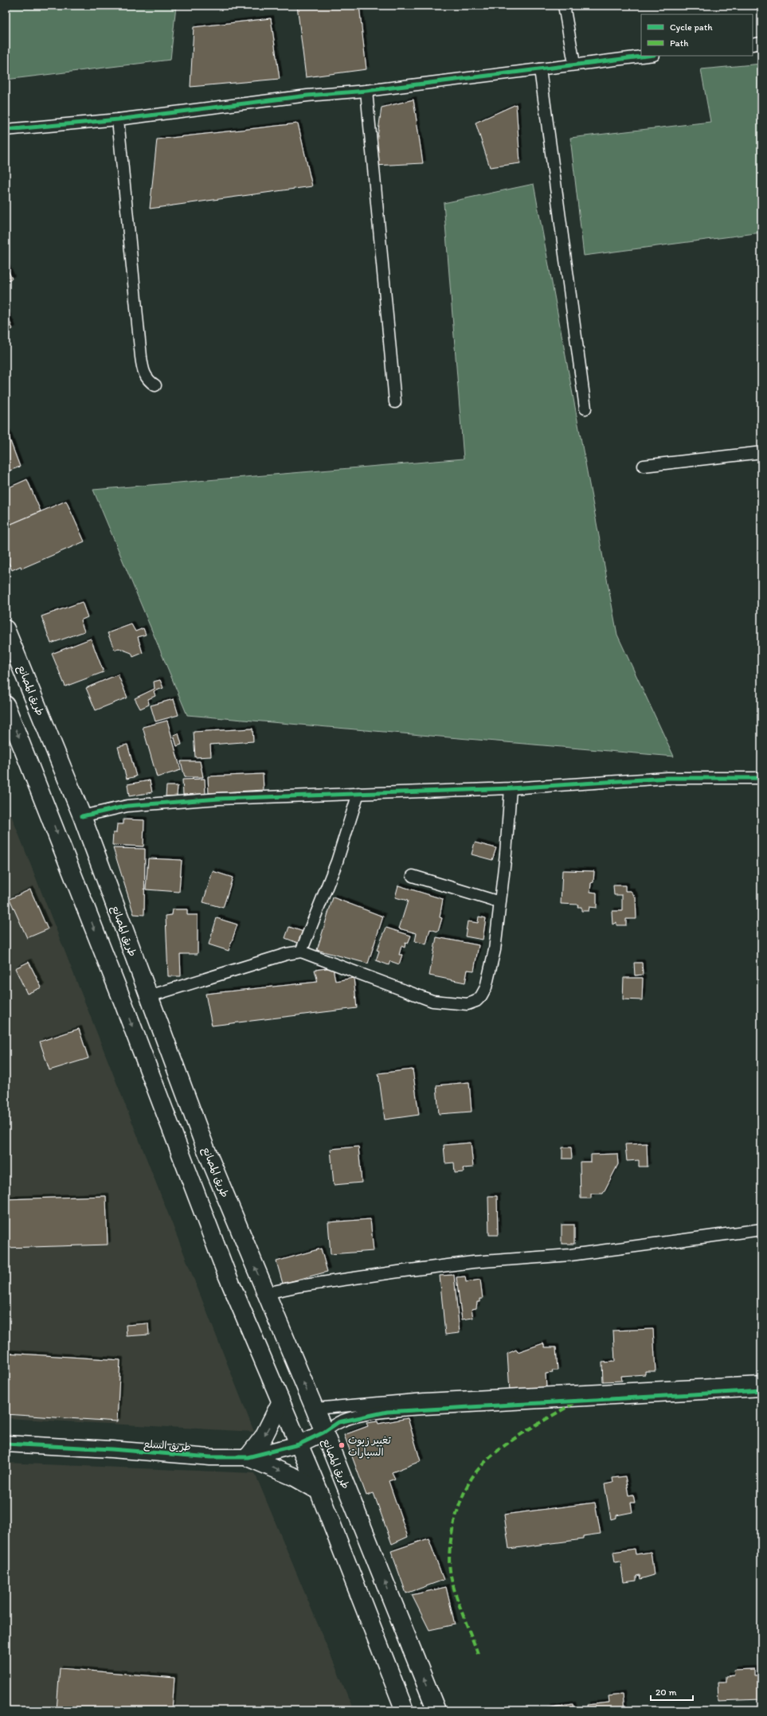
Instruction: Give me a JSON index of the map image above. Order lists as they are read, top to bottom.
{
  "streets": {
    "main road": ["طريق المصانع"],
    "street": ["طريق السلع"]
  },
  "crossings": [
    ["طريق المصانع", "طريق السلع"]
  ],
  "places": ["تغيير زيوت السيارات"],
  "legend": ["Cycle path", "Path"],
  "scale_bar": "20 m"
}
